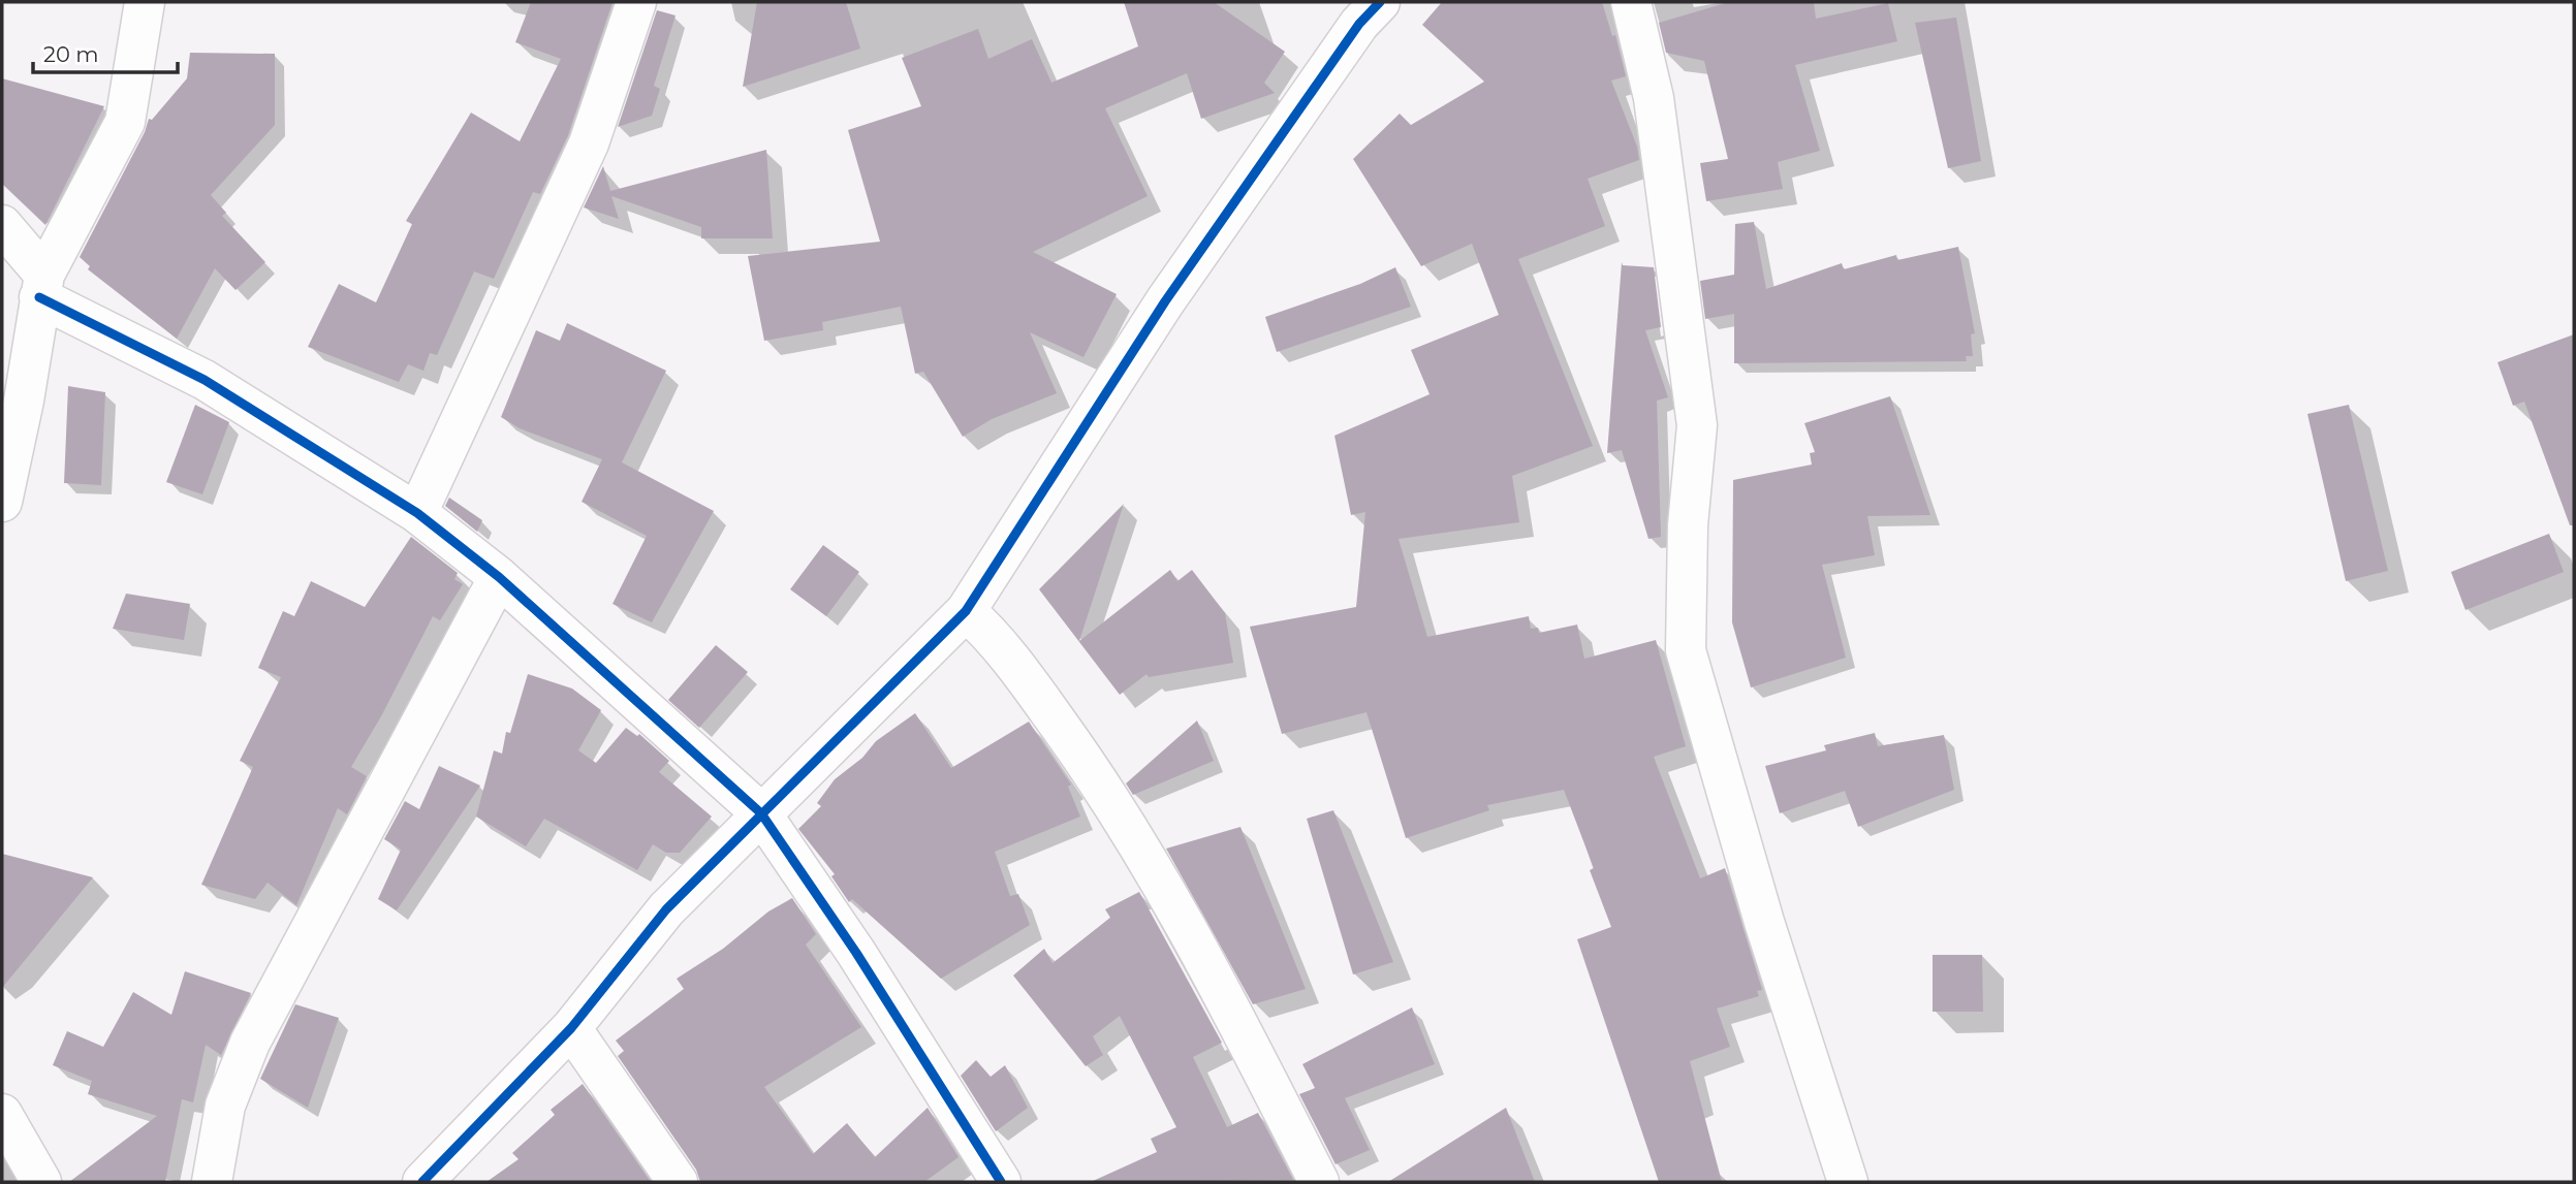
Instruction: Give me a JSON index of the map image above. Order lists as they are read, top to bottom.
{
  "scale_bar": "20 m"
}
